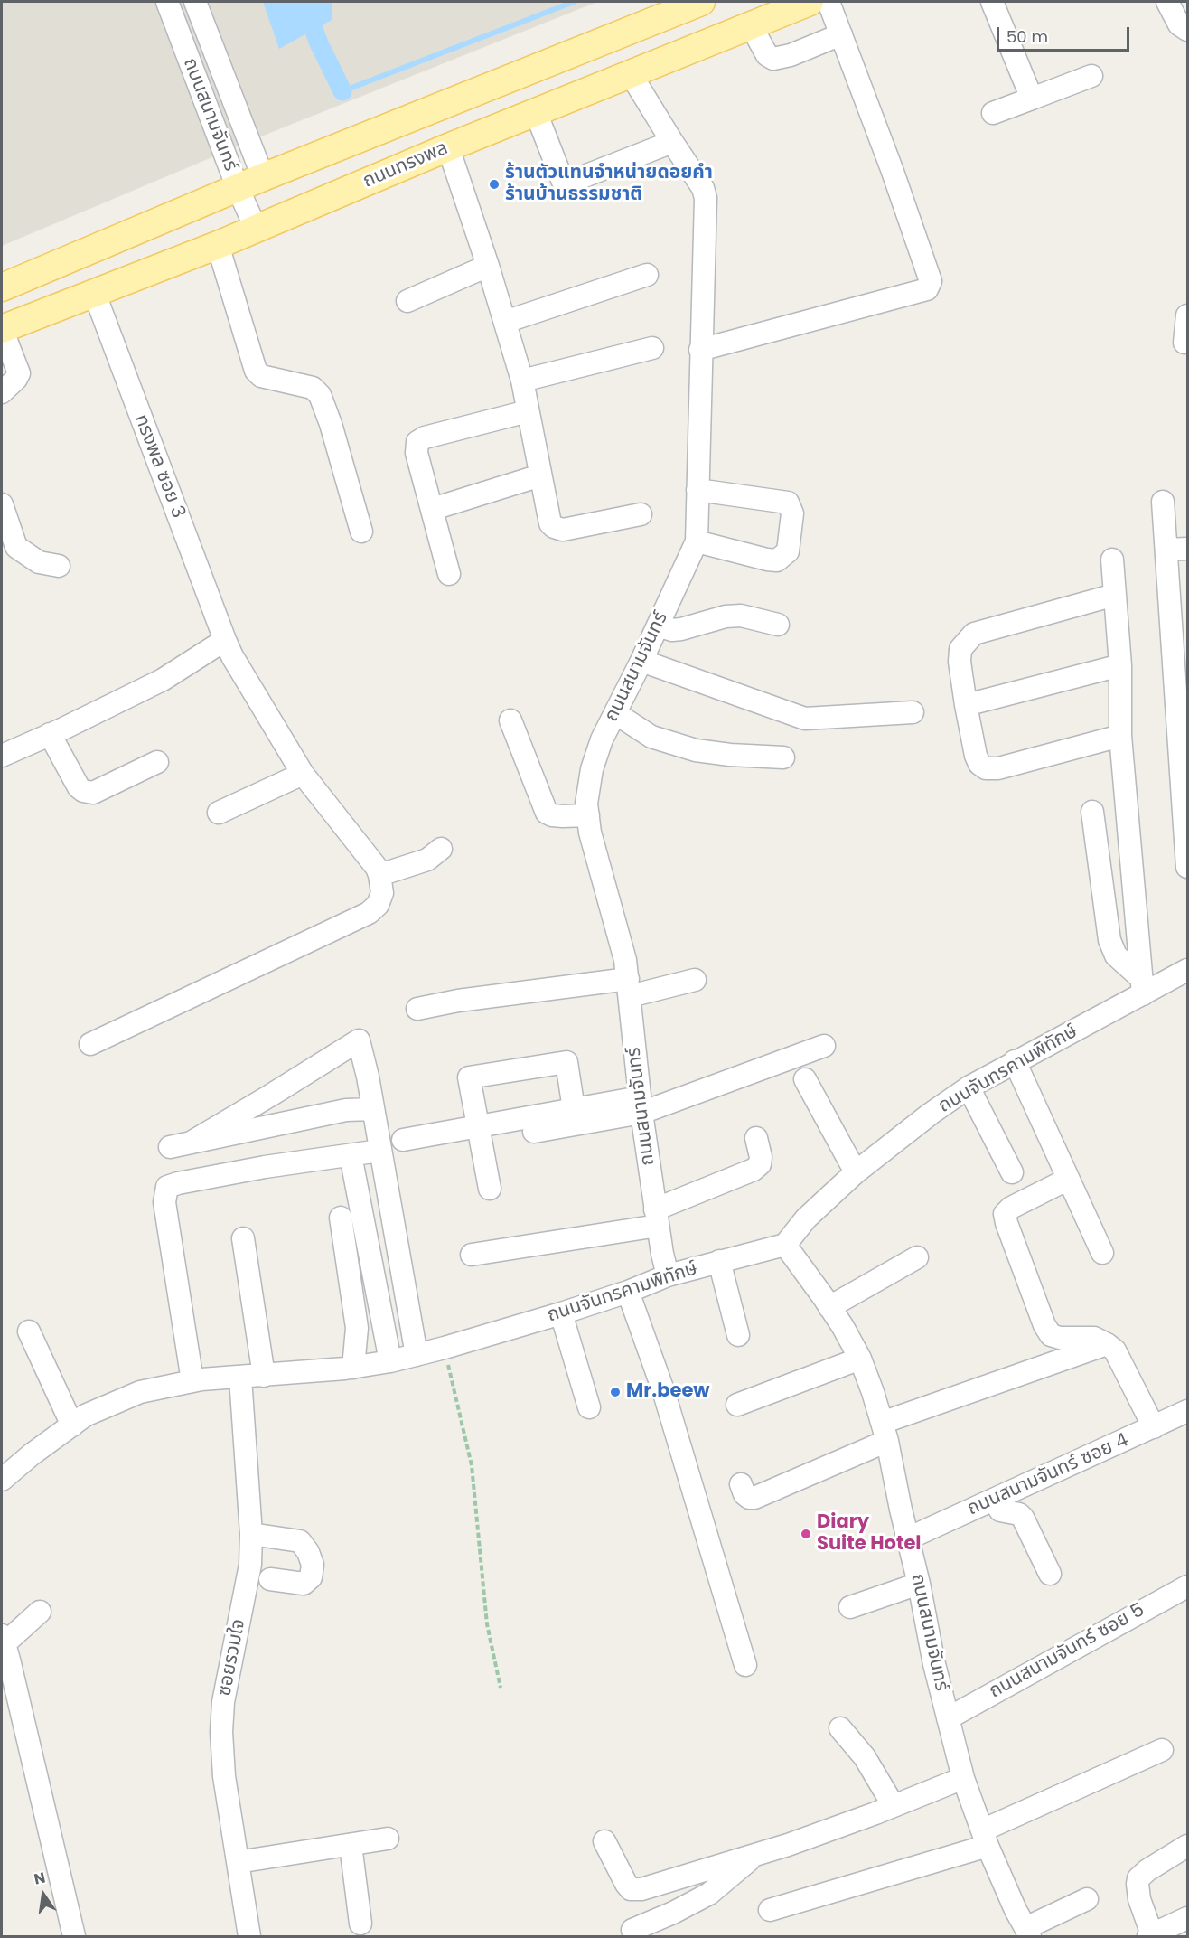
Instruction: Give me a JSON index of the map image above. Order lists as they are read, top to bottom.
{
  "streets": {
    "main road": ["ถนนทรงพล"],
    "street": [
      "ถนนสนามจันทร์",
      "ทรงพล ซอย 3",
      "ถนนจันทรคามพิทักษ์",
      "ถนนสนามจันทร์ ซอย 4",
      "ถนนสนามจันทร์ ซอย 5",
      "ซอยรวมใจ"
    ]
  },
  "crossings": [
    ["ถนนสนามจันทร์", "ถนนทรงพล"],
    ["ถนนสนามจันทร์", "ถนนจันทรคามพิทักษ์"],
    ["ถนนสนามจันทร์", "ถนนสนามจันทร์ ซอย 4"],
    ["ถนนสนามจันทร์", "ถนนสนามจันทร์ ซอย 5"],
    ["ถนนทรงพล", "ทรงพล ซอย 3"],
    ["ถนนจันทรคามพิทักษ์", "ซอยรวมใจ"]
  ],
  "places": ["ร้านตัวแทนจำหน่ายดอยคำ ร้านบ้านธรรมชาติ", "Mr.beew", "Diary Suite Hotel"],
  "scale_bar": "50 m",
  "north": "top"
}
